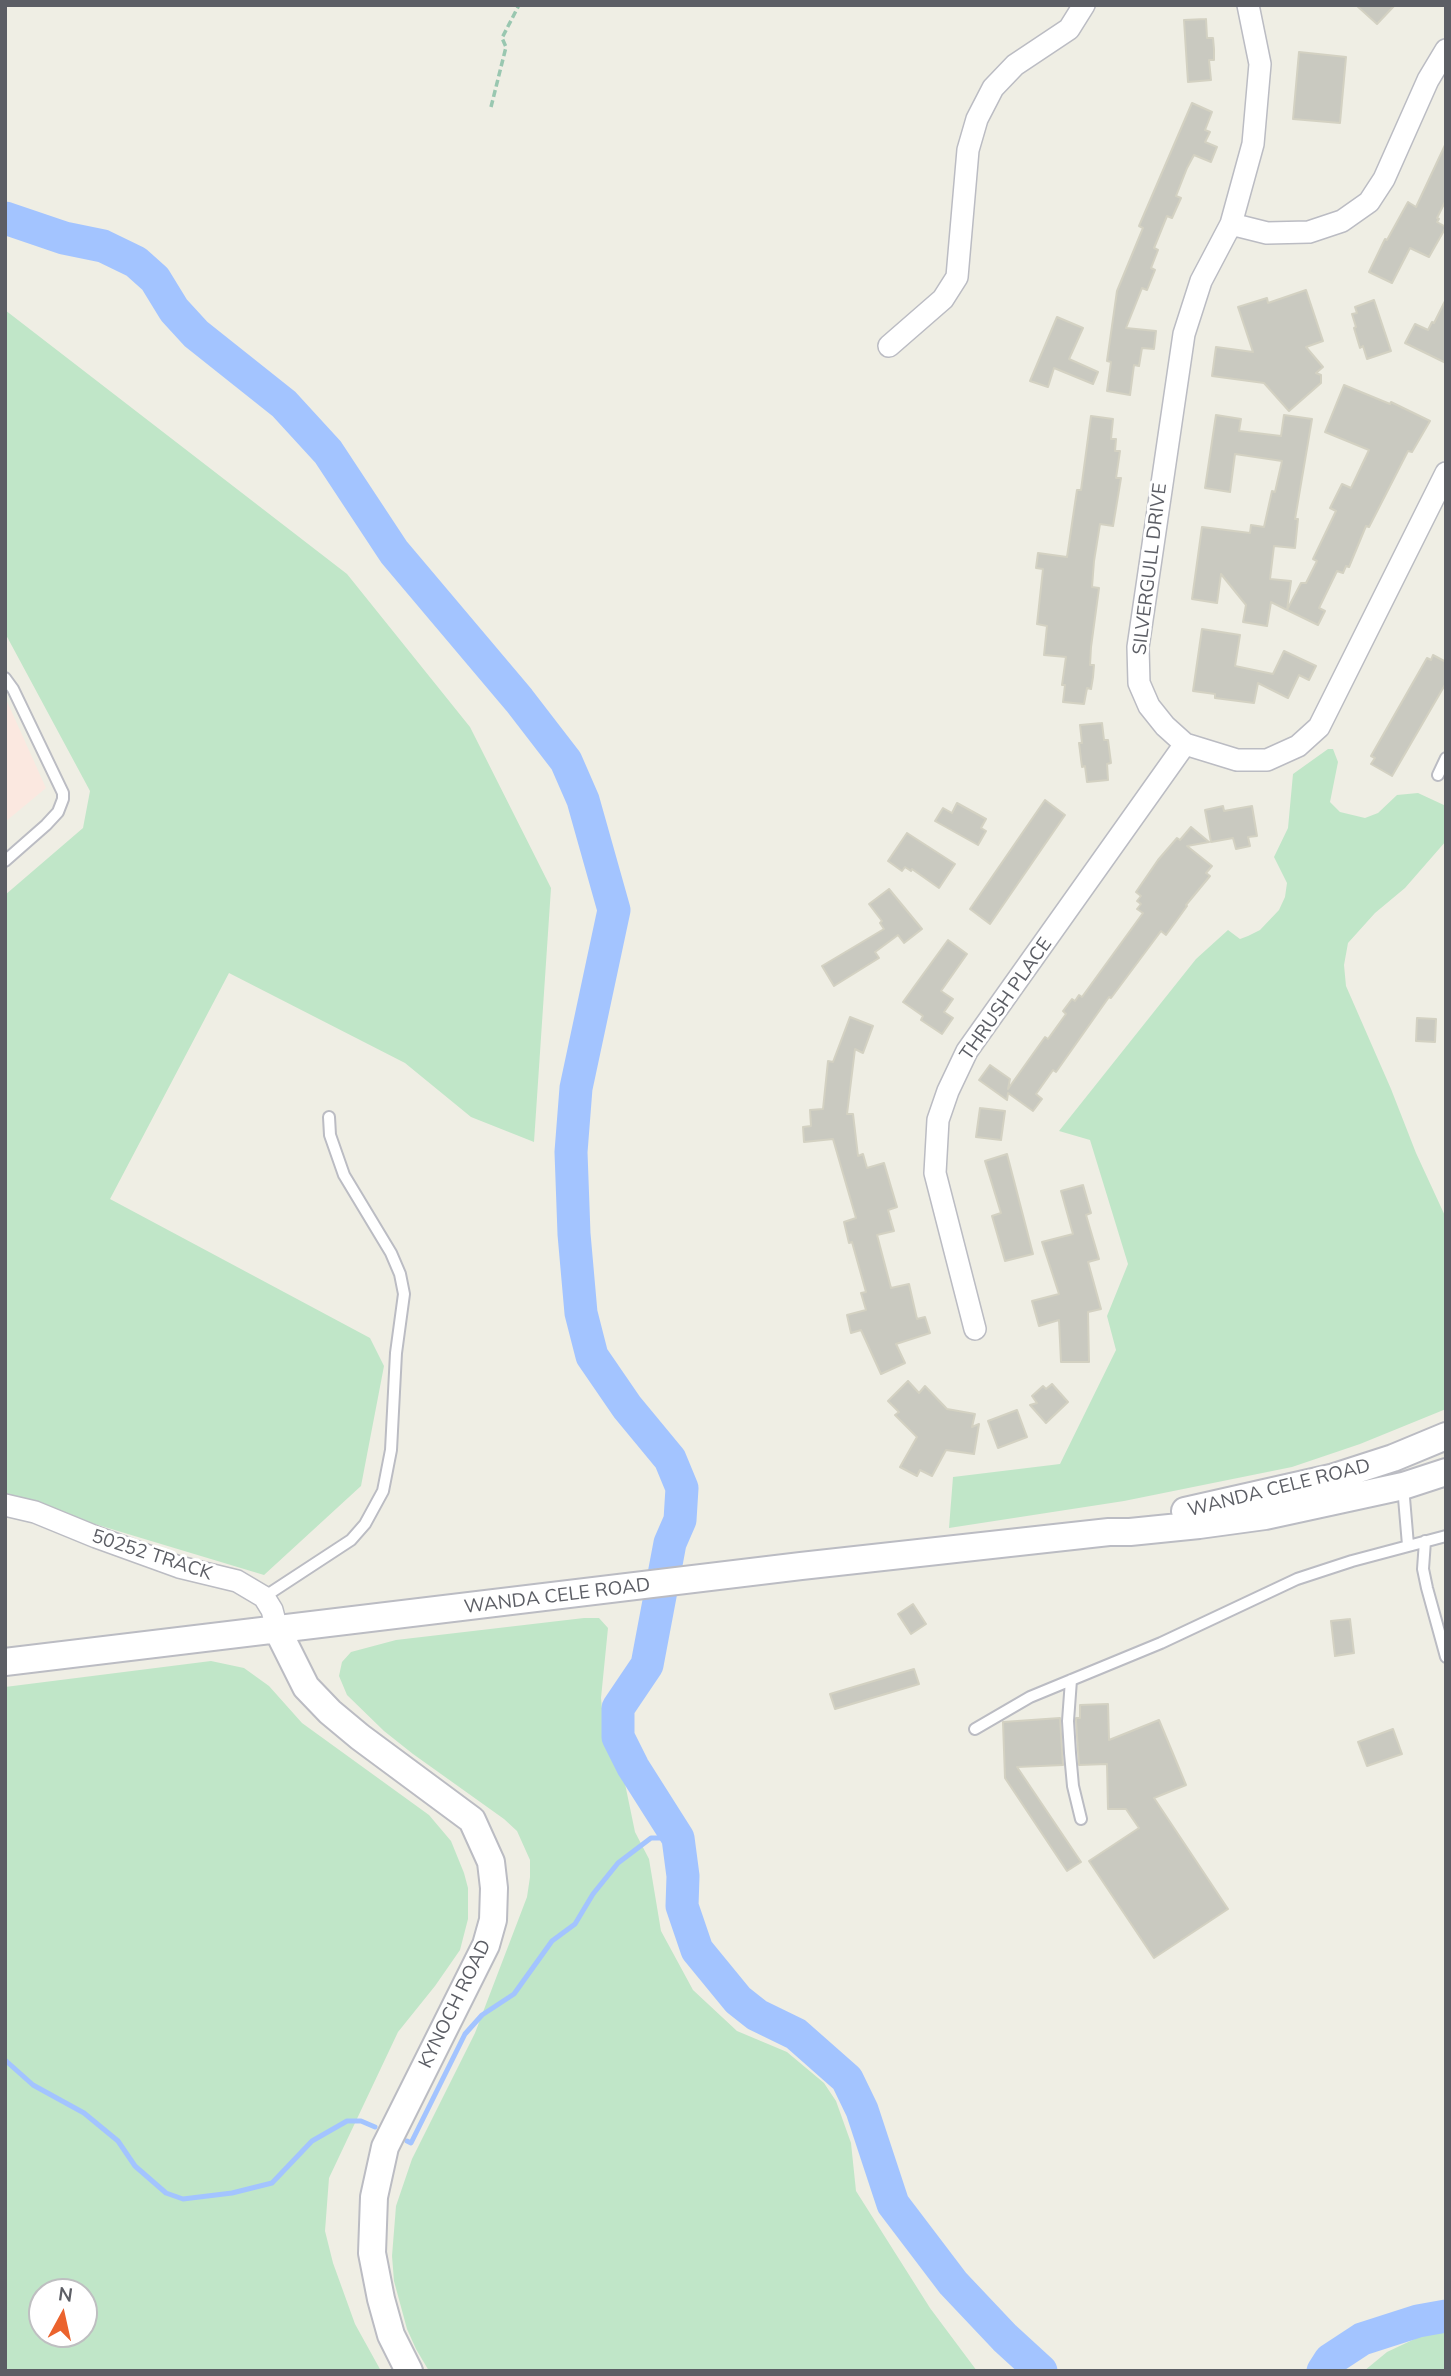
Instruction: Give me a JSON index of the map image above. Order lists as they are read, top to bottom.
{
  "streets": {
    "street": [
      "SILVERGULL DRIVE",
      "THRUSH PLACE",
      "WANDA CELE ROAD",
      "50252 TRACK",
      "KYNOCH ROAD"
    ]
  },
  "crossings": [
    ["SILVERGULL DRIVE", "THRUSH PLACE"],
    ["WANDA CELE ROAD", "KYNOCH ROAD"]
  ],
  "north": "top"
}
